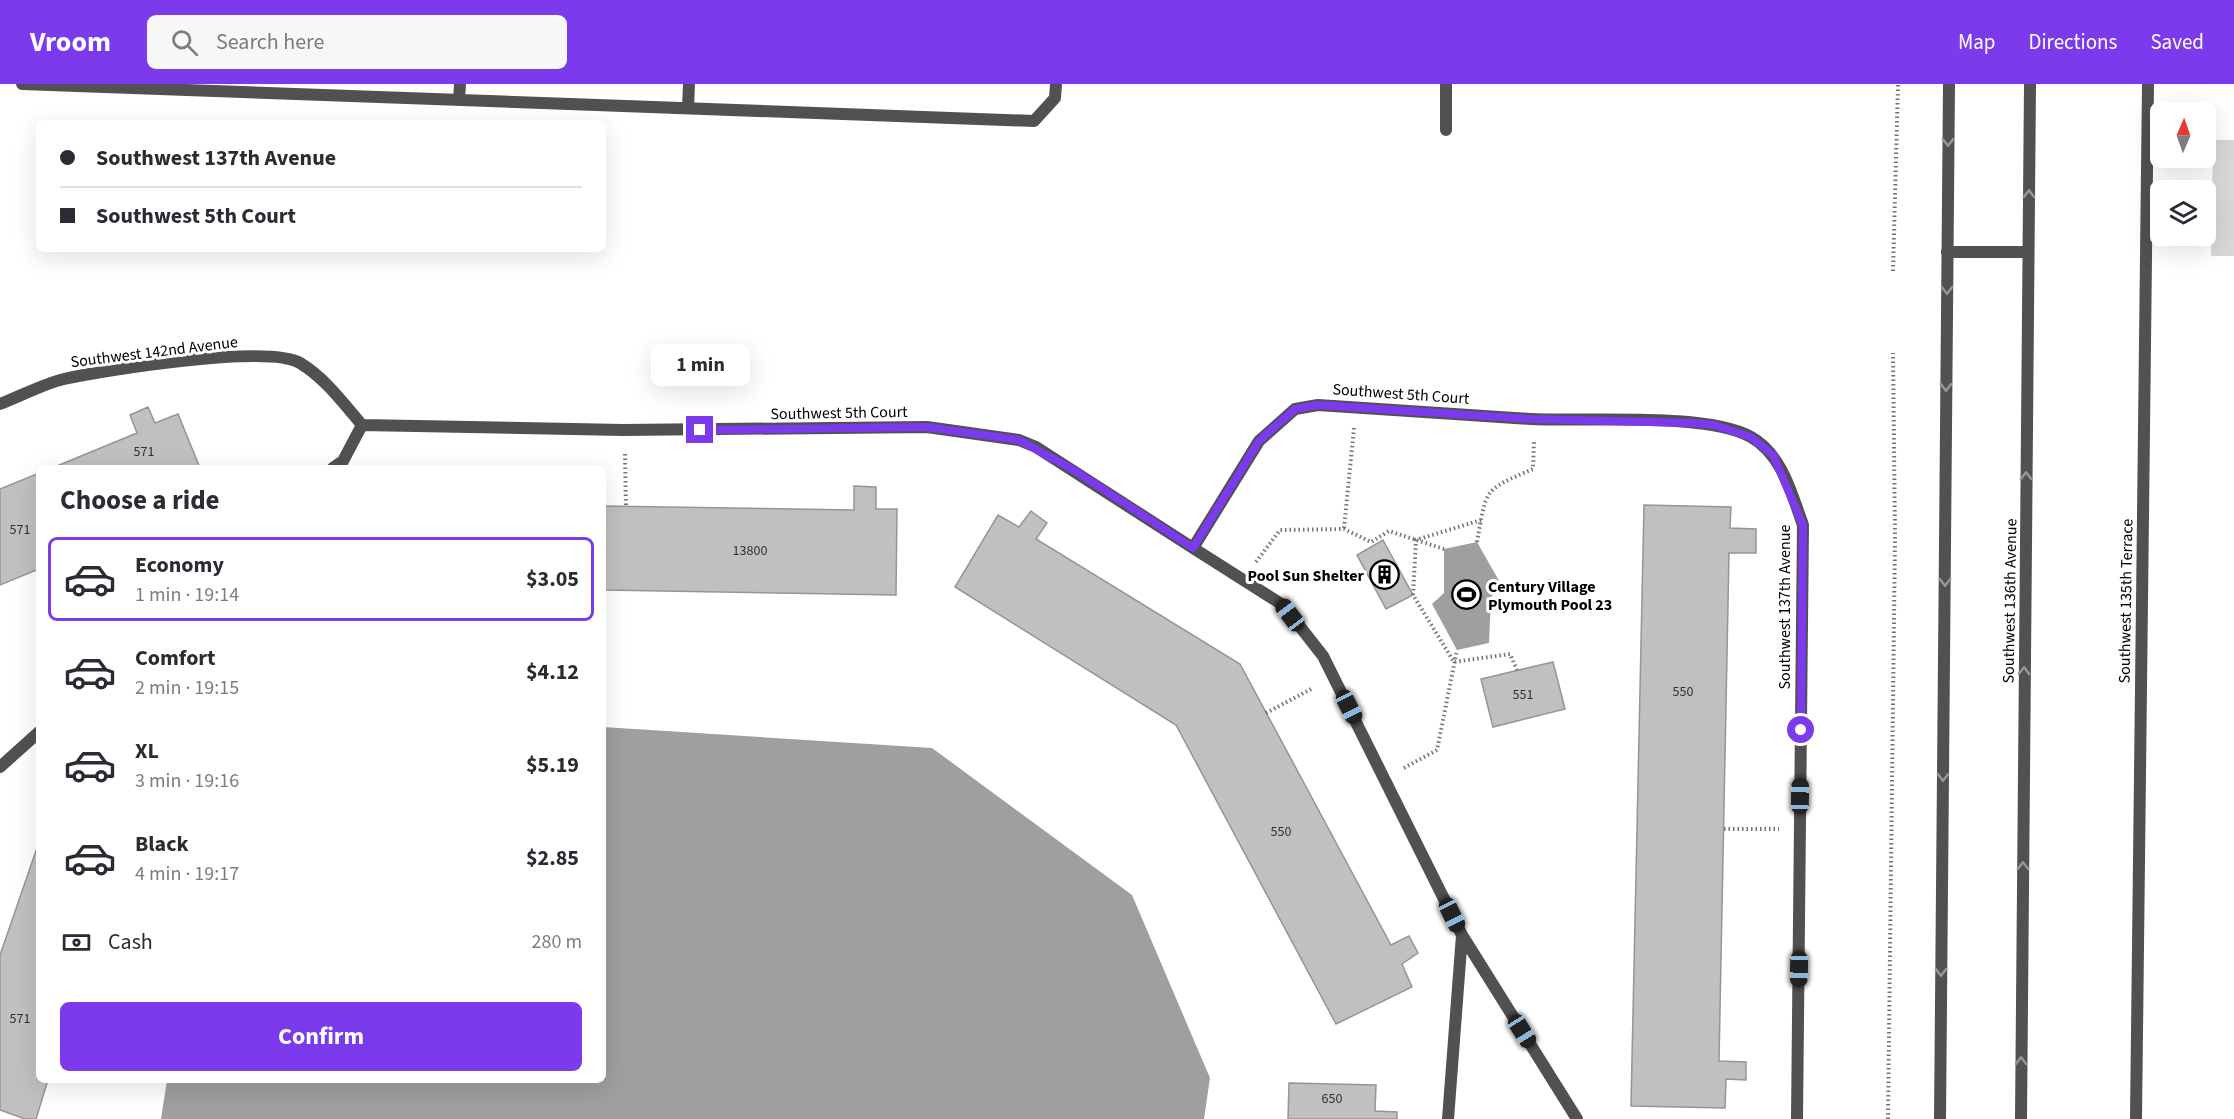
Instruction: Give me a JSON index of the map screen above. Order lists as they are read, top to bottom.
{
  "streets": {
    "street": [
      "Southwest 142nd Avenue",
      "Southwest 5th Court",
      "Southwest 136th Avenue",
      "Southwest 135th Terrace",
      "Southwest 137th Avenue"
    ]
  },
  "crossings": [
    ["Southwest 142nd Avenue", "Southwest 5th Court"],
    ["Southwest 5th Court", "Southwest 137th Avenue"]
  ],
  "places": {
    "building": ["Pool Sun Shelter"],
    "sports": ["Century Village Plymouth Pool 23"]
  },
  "house_numbers": [
    "571",
    "571",
    "13800",
    "550",
    "551",
    "550",
    "571",
    "650"
  ],
  "north": "top",
  "page": {
    "header": "Vroom",
    "search": "Search here",
    "nav": ["Map", "Directions", "Saved"],
    "banner": ["Southwest 137th Avenue", "Southwest 5th Court"],
    "bubble": "1 min",
    "heading": "Choose a ride",
    "list": [
      {
        "name": "Economy",
        "note": "1 min · 19:14",
        "value": "$3.05"
      },
      {
        "name": "Comfort",
        "note": "2 min · 19:15",
        "value": "$4.12"
      },
      {
        "name": "XL",
        "note": "3 min · 19:16",
        "value": "$5.19"
      },
      {
        "name": "Black",
        "note": "4 min · 19:17",
        "value": "$2.85"
      }
    ],
    "pay": ["Cash", "280 m"],
    "buttons": "Confirm"
  }
}
